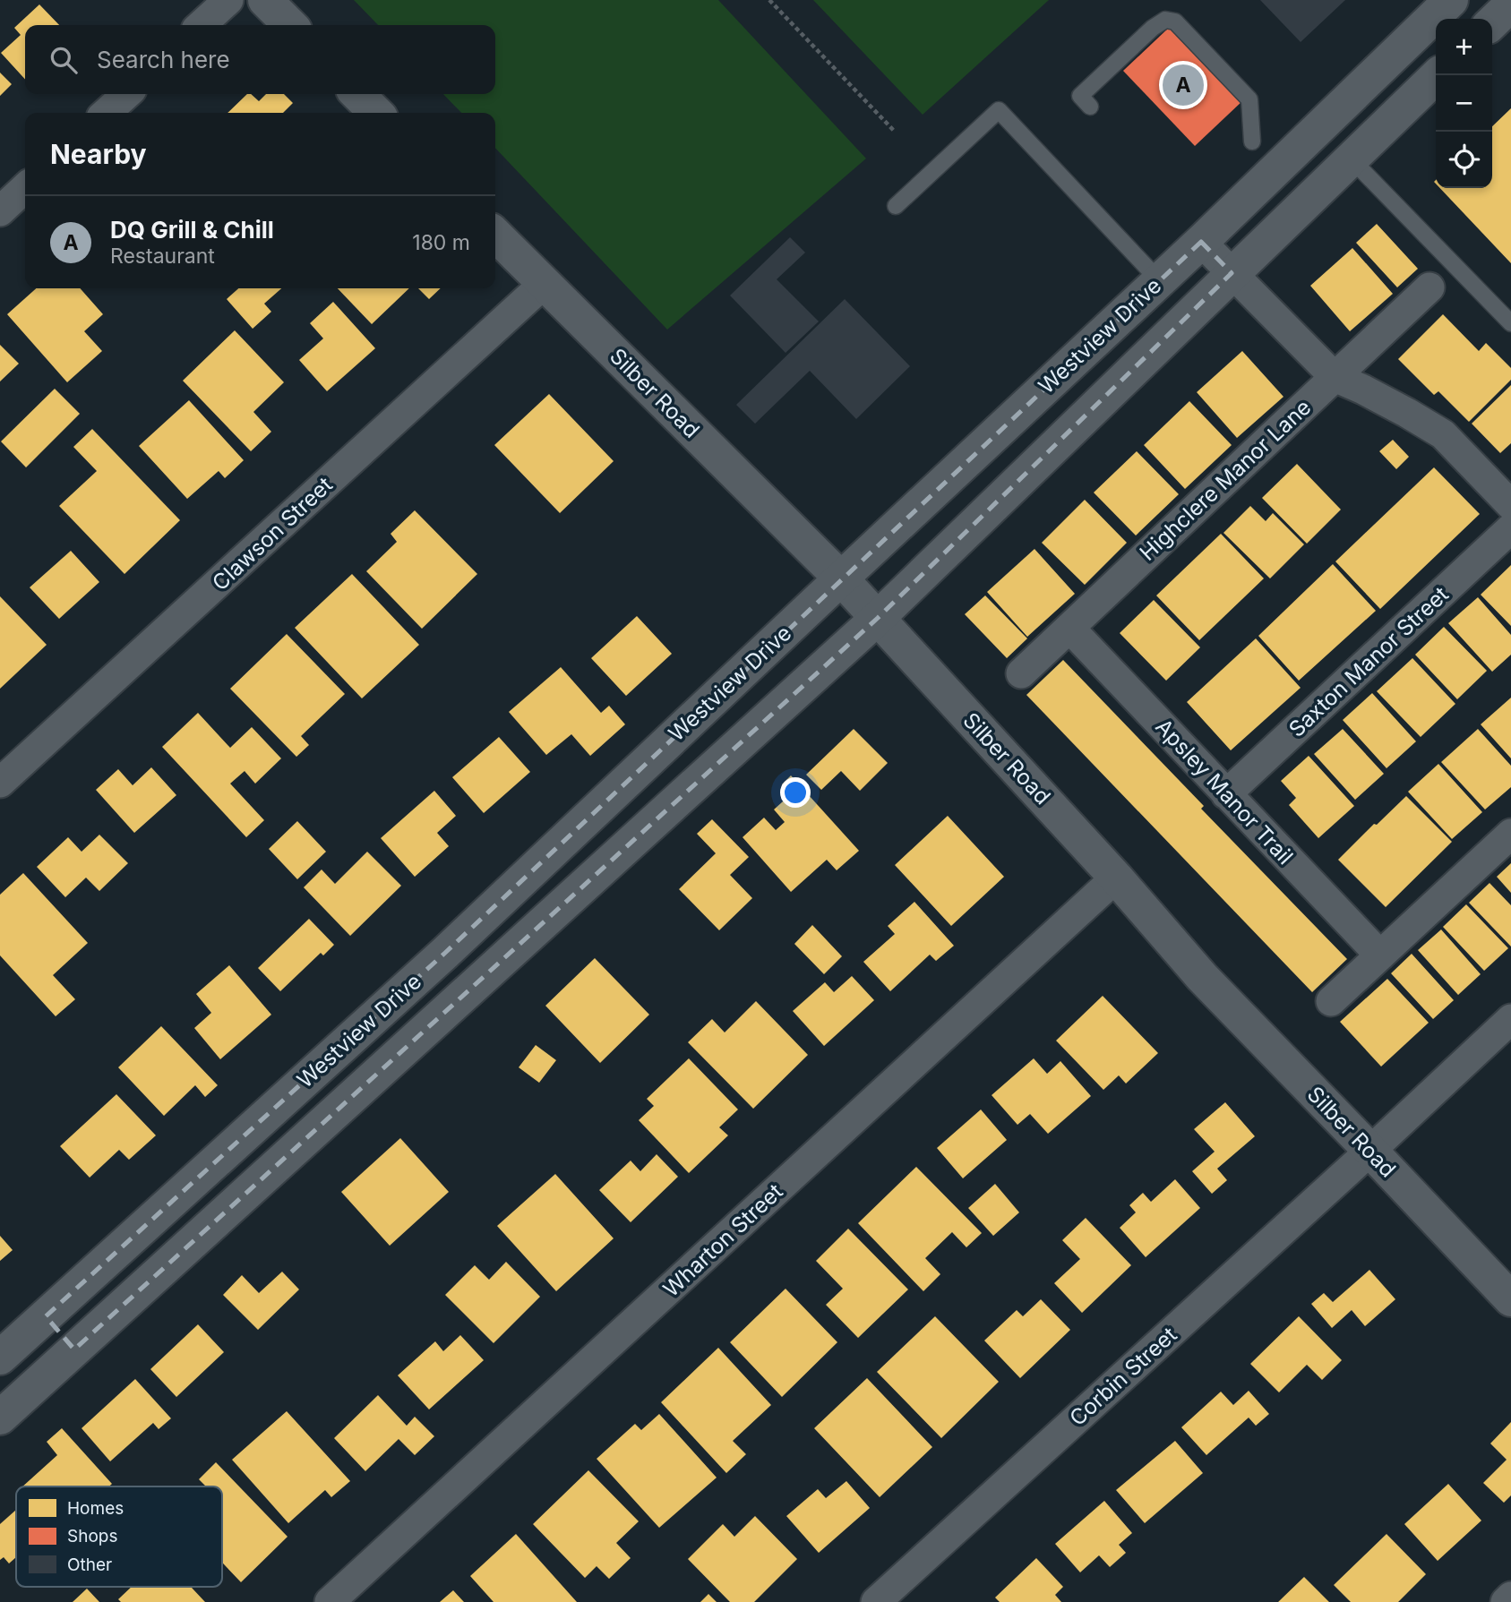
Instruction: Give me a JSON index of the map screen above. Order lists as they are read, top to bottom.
{
  "streets": {
    "main road": ["Westview Drive", "Silber Road"],
    "street": [
      "Highclere Manor Lane",
      "Clawson Street",
      "Saxton Manor Street",
      "Apsley Manor Trail",
      "Wharton Street",
      "Corbin Street"
    ]
  },
  "crossings": [
    ["Westview Drive", "Silber Road"],
    ["Silber Road", "Clawson Street"],
    ["Silber Road", "Wharton Street"],
    ["Silber Road", "Corbin Street"],
    ["Highclere Manor Lane", "Apsley Manor Trail"],
    ["Saxton Manor Street", "Apsley Manor Trail"]
  ],
  "legend": ["Homes", "Shops", "Other"],
  "page": {
    "map_buttons": ["+", "−"],
    "search": "Search here",
    "pins": "A",
    "heading": "Nearby",
    "list": [
      {
        "mark": "A",
        "name": "DQ Grill & Chill",
        "note": "Restaurant",
        "value": "180 m"
      }
    ]
  }
}
